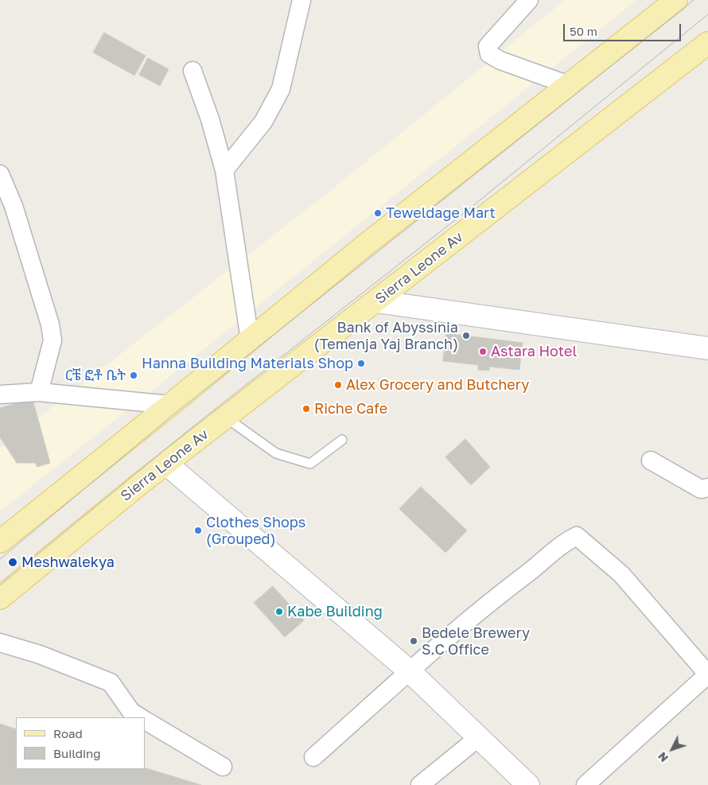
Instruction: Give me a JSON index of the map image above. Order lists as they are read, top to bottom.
{
  "streets": {
    "main road": ["Sierra Leone Av"]
  },
  "places": [
    "Teweldage Mart",
    "Bank of Abyssinia (Temenja Yaj Branch)",
    "Astara Hotel",
    "Hanna Building Materials Shop",
    "ርቼ ፎቶ ቤት",
    "Alex Grocery and Butchery",
    "Riche Cafe",
    "Clothes Shops (Grouped)",
    "Meshwalekya",
    "Kabe Building",
    "Bedele Brewery S.C Office"
  ],
  "legend": ["Road", "Building"],
  "scale_bar": "50 m",
  "north": "bottom left"
}
